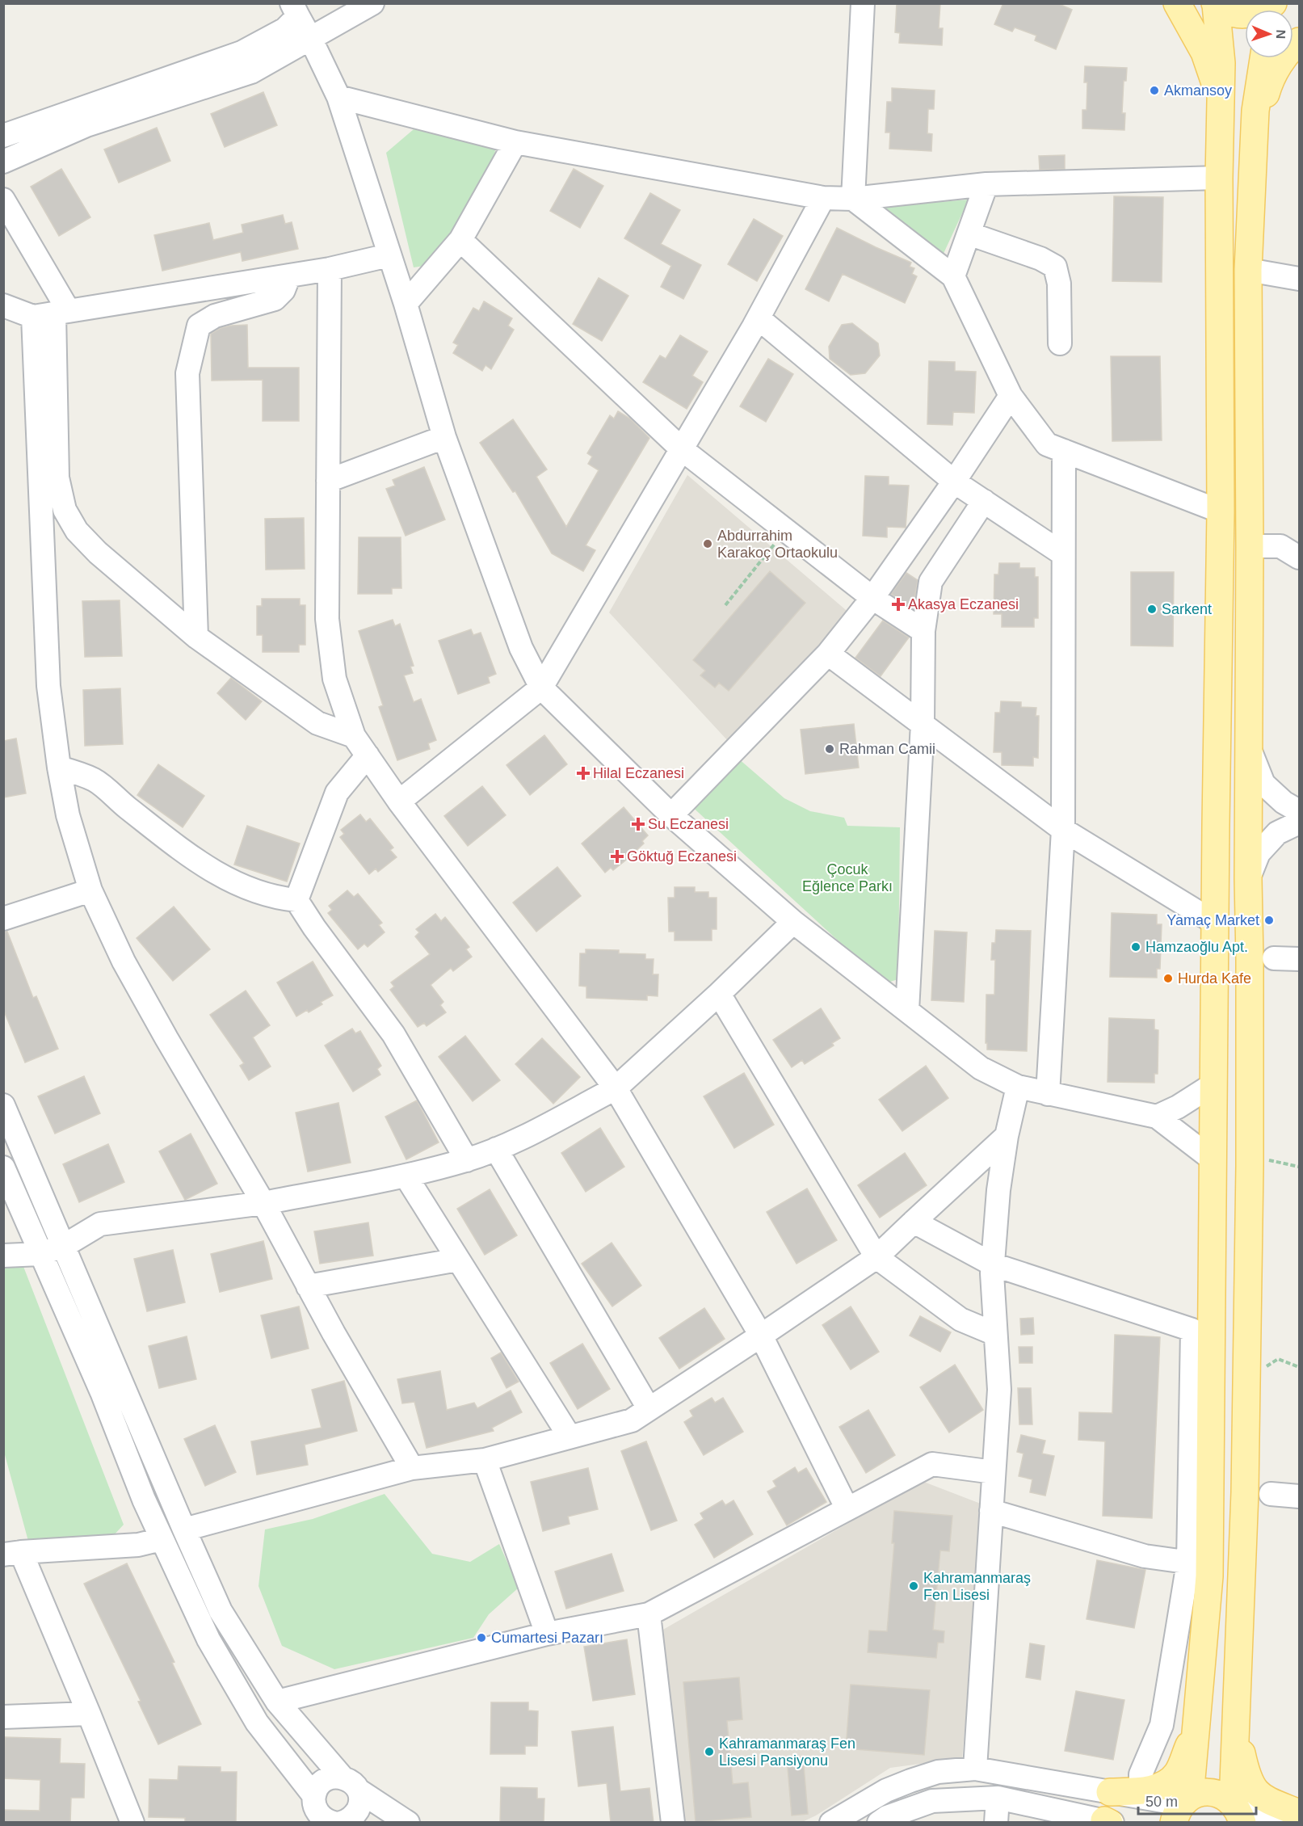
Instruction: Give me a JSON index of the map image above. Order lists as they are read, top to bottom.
{
  "parks": ["Çocuk Eğlence Parkı"],
  "places": {
    "other": [
      "Akmansoy",
      "Abdurrahim Karakoç Ortaokulu",
      "Sarkent",
      "Rahman Camii",
      "Yamaç Market",
      "Hamzaoğlu Apt.",
      "Hurda Kafe",
      "Kahramanmaraş Fen Lisesi",
      "Cumartesi Pazarı",
      "Kahramanmaraş Fen Lisesi Pansiyonu"
    ],
    "health": [
      "Akasya Eczanesi",
      "Hilal Eczanesi",
      "Su Eczanesi",
      "Göktuğ Eczanesi"
    ]
  },
  "scale_bar": "50 m",
  "north": "right"
}
